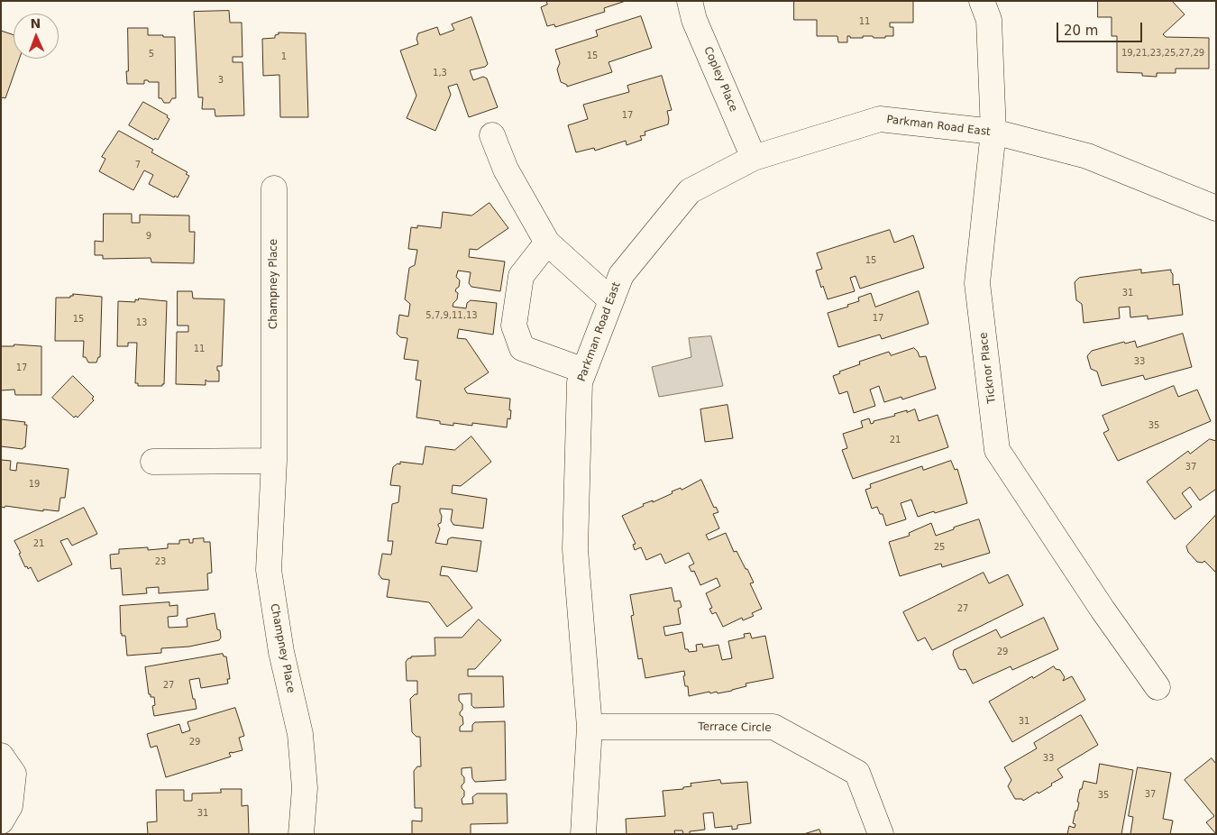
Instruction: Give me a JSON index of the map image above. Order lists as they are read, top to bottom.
{
  "streets": {
    "street": [
      "Copley Place",
      "Parkman Road East",
      "Champney Place",
      "Ticknor Place",
      "Terrace Circle"
    ]
  },
  "crossings": [
    ["Copley Place", "Parkman Road East"],
    ["Parkman Road East", "Ticknor Place"],
    ["Parkman Road East", "Terrace Circle"]
  ],
  "house_numbers": [
    "11",
    "19,21,23,25,27,29",
    "5",
    "15",
    "1",
    "1,3",
    "3",
    "17",
    "7",
    "9",
    "15",
    "31",
    "5,7,9,11,13",
    "17",
    "15",
    "13",
    "11",
    "33",
    "17",
    "35",
    "21",
    "37",
    "19",
    "21",
    "25",
    "23",
    "27",
    "29",
    "27",
    "31",
    "29",
    "33",
    "37",
    "35",
    "31"
  ],
  "scale_bar": "20 m",
  "north": "top"
}
